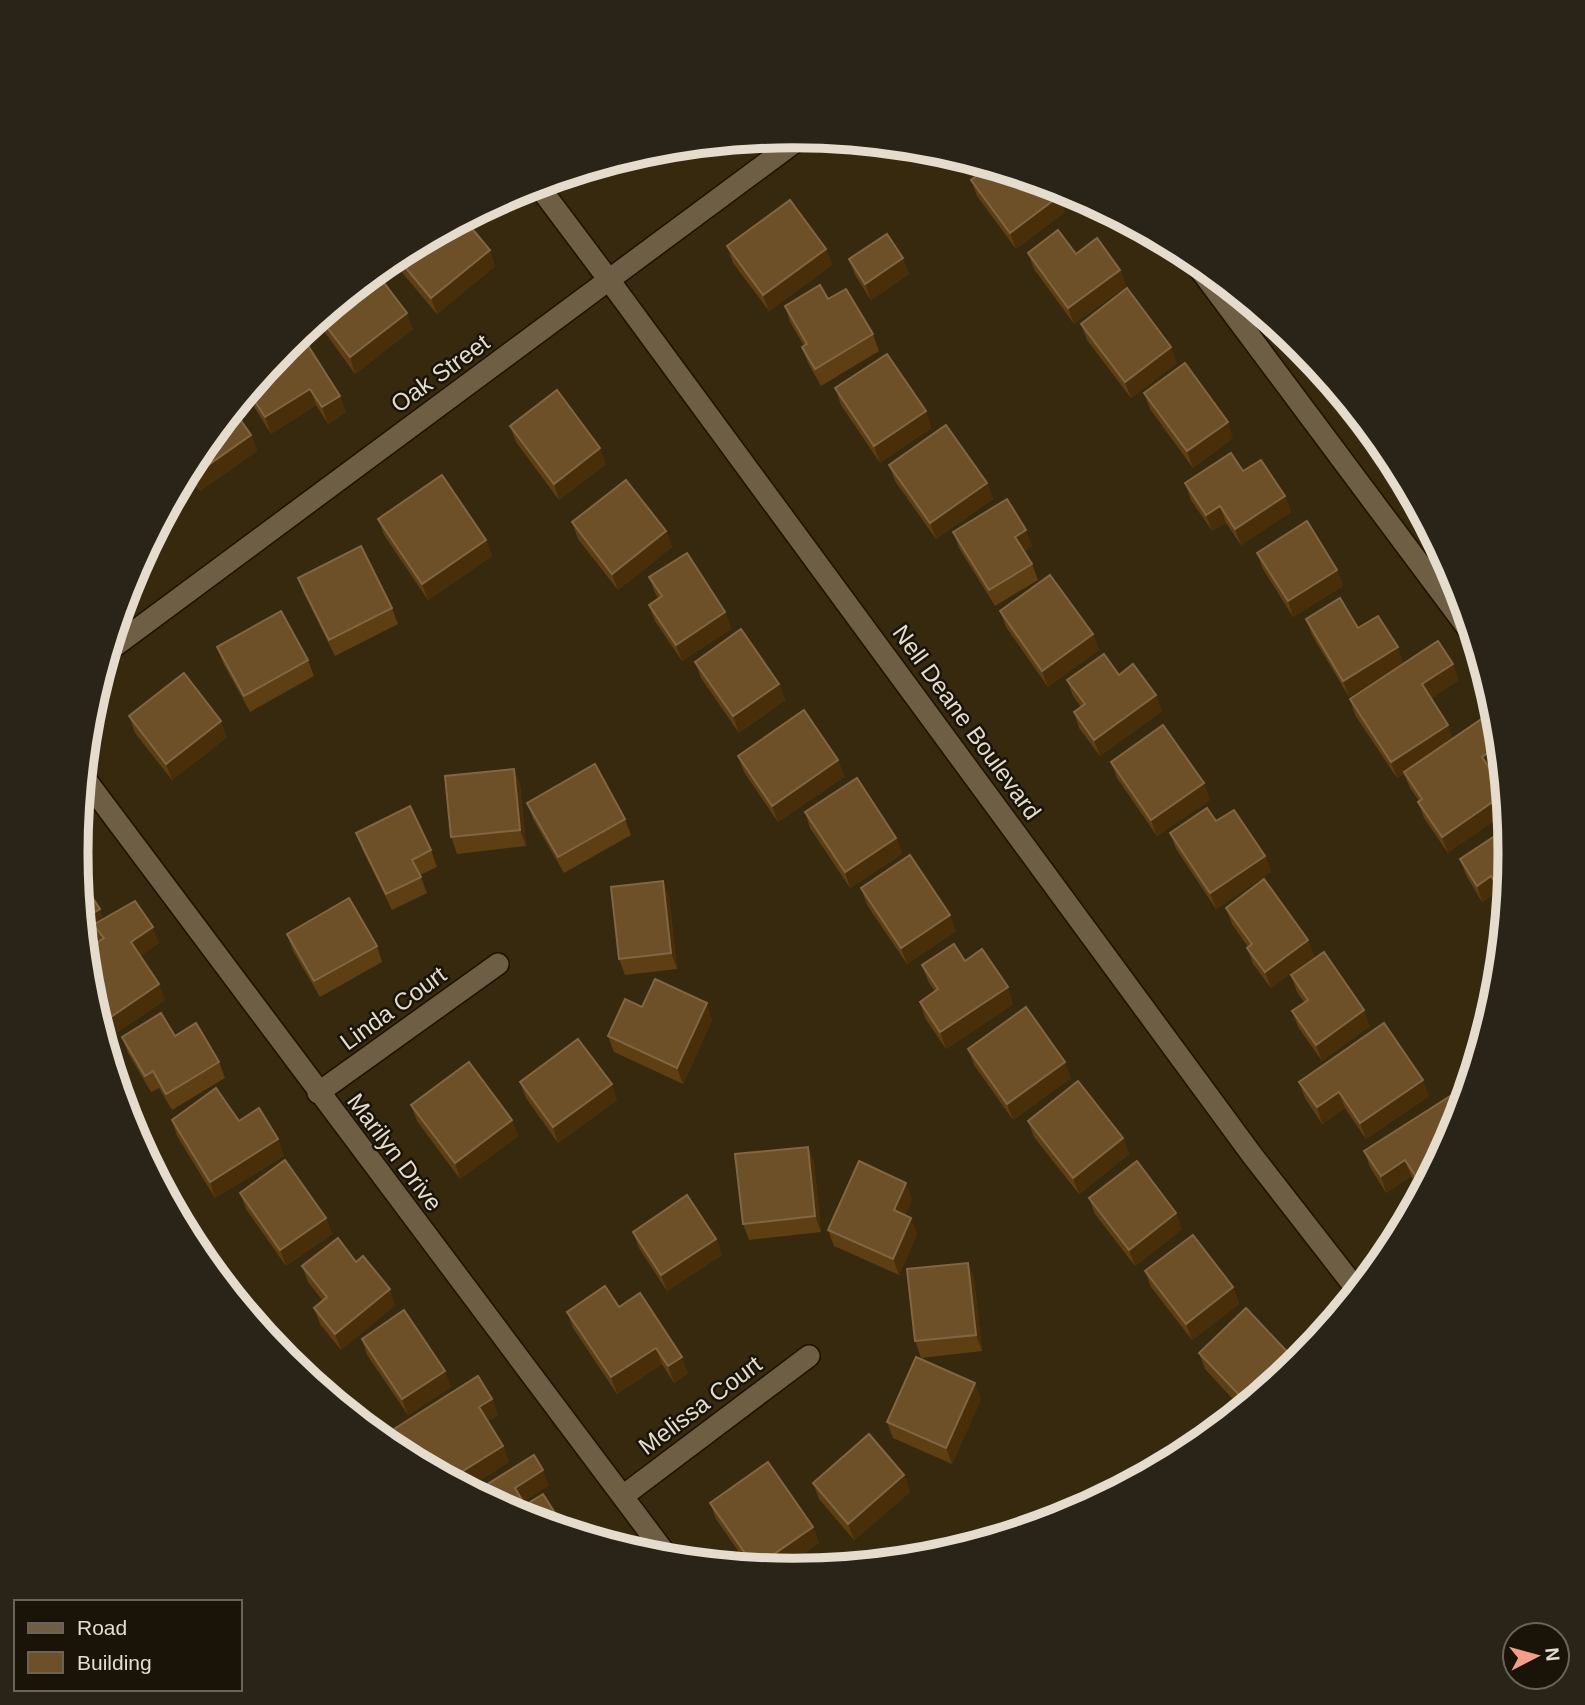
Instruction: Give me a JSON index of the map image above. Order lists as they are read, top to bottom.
{
  "streets": {
    "street": [
      "Oak Street",
      "Nell Deane Boulevard",
      "Linda Court",
      "Marilyn Drive",
      "Melissa Court"
    ]
  },
  "crossings": [
    ["Oak Street", "Nell Deane Boulevard"],
    ["Linda Court", "Marilyn Drive"],
    ["Marilyn Drive", "Melissa Court"]
  ],
  "legend": ["Road", "Building"],
  "north": "right"
}
